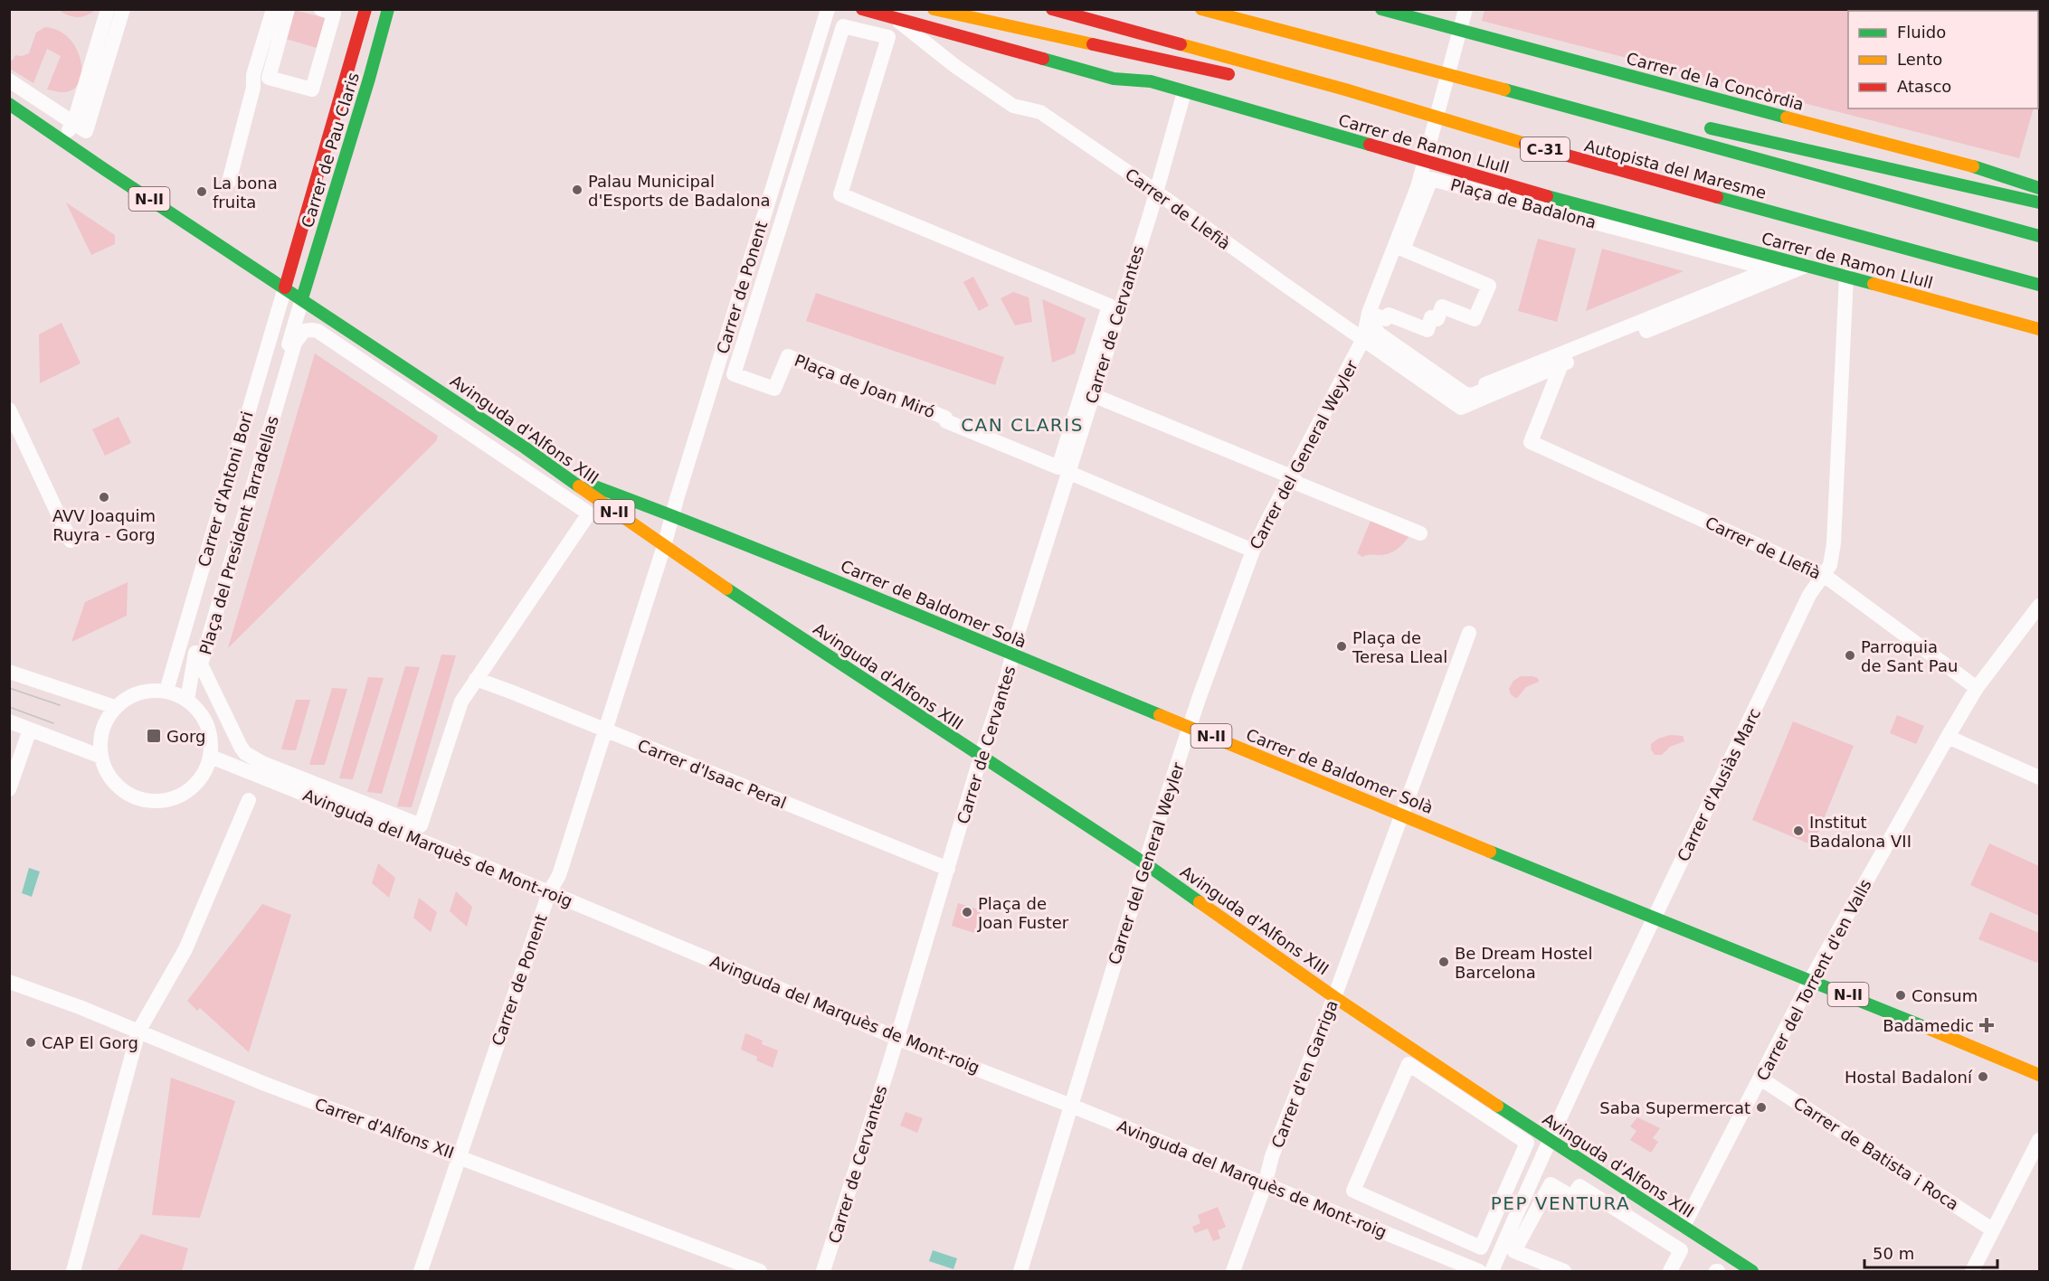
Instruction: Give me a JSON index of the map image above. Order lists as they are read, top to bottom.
{
  "streets": {
    "main road": [
      "Carrer de la Concòrdia",
      "Carrer de Ramon Llull",
      "C-31",
      "Carrer de Pau Claris",
      "Autopista del Maresme",
      "N-II",
      "Avinguda d'Alfons XIII",
      "Carrer de Baldomer Solà"
    ],
    "street": [
      "Plaça de Badalona",
      "Carrer de Llefià",
      "Carrer de Ponent",
      "Carrer de Cervantes",
      "Plaça de Joan Miró",
      "Carrer del General Weyler",
      "Carrer d'Antoni Bori",
      "Plaça del President Tarradellas",
      "Carrer d'Isaac Peral",
      "Carrer d'Ausiàs Marc",
      "Avinguda del Marquès de Mont-roig",
      "Carrer del Torrent d'en Valls",
      "Carrer d'en Garriga",
      "Carrer d'Alfons XII",
      "Carrer de Batista i Roca"
    ]
  },
  "crossings": [
    ["Carrer de Ramon Llull", "Carrer de Llefià"],
    ["Carrer de Ramon Llull", "Carrer de Cervantes"],
    ["Carrer de Ramon Llull", "Carrer d'Ausiàs Marc"],
    ["Carrer de Pau Claris", "Avinguda d'Alfons XIII"],
    ["Carrer de Pau Claris", "Carrer d'Antoni Bori"],
    ["Carrer de Llefià", "Carrer de Cervantes"],
    ["Carrer de Llefià", "Carrer del General Weyler"],
    ["Carrer de Llefià", "Carrer d'Ausiàs Marc"],
    ["Carrer de Llefià", "Carrer del Torrent d'en Valls"],
    ["Carrer de Ponent", "Avinguda d'Alfons XIII"],
    ["Carrer de Ponent", "Carrer de Baldomer Solà"],
    ["Carrer de Ponent", "Carrer d'Isaac Peral"],
    ["Carrer de Ponent", "Avinguda del Marquès de Mont-roig"],
    ["Carrer de Ponent", "Carrer d'Alfons XII"],
    ["Carrer de Cervantes", "Avinguda d'Alfons XIII"],
    ["Carrer de Cervantes", "Carrer de Baldomer Solà"],
    ["Carrer de Cervantes", "Carrer d'Isaac Peral"],
    ["Carrer de Cervantes", "Avinguda del Marquès de Mont-roig"],
    ["Avinguda d'Alfons XIII", "Carrer del General Weyler"],
    ["Avinguda d'Alfons XIII", "Carrer d'Antoni Bori"],
    ["Avinguda d'Alfons XIII", "Carrer de Baldomer Solà"],
    ["Avinguda d'Alfons XIII", "Carrer d'Ausiàs Marc"],
    ["Avinguda d'Alfons XIII", "Carrer del Torrent d'en Valls"],
    ["Avinguda d'Alfons XIII", "Carrer d'en Garriga"],
    ["Carrer del General Weyler", "Carrer de Baldomer Solà"],
    ["Carrer del General Weyler", "Avinguda del Marquès de Mont-roig"],
    ["Carrer d'Antoni Bori", "Avinguda del Marquès de Mont-roig"],
    ["Plaça del President Tarradellas", "Carrer d'Isaac Peral"],
    ["Carrer de Baldomer Solà", "Carrer d'Ausiàs Marc"],
    ["Carrer de Baldomer Solà", "Carrer del Torrent d'en Valls"],
    ["Carrer de Baldomer Solà", "Carrer d'en Garriga"],
    ["Avinguda del Marquès de Mont-roig", "Carrer d'en Garriga"],
    ["Carrer del Torrent d'en Valls", "Carrer de Batista i Roca"]
  ],
  "districts": ["CAN CLARIS", "PEP VENTURA"],
  "places": {
    "other": [
      "Palau Municipal d'Esports de Badalona",
      "La bona fruita",
      "AVV Joaquim Ruyra - Gorg",
      "Plaça de Teresa Lleal",
      "Parroquia de Sant Pau",
      "Institut Badalona VII",
      "Plaça de Joan Fuster",
      "Be Dream Hostel Barcelona",
      "Consum",
      "CAP El Gorg",
      "Hostal Badaloní",
      "Saba Supermercat"
    ],
    "transit": ["Gorg"],
    "health": ["Badamedic"]
  },
  "legend": ["Fluido", "Lento", "Atasco"],
  "scale_bar": "50 m"
}
